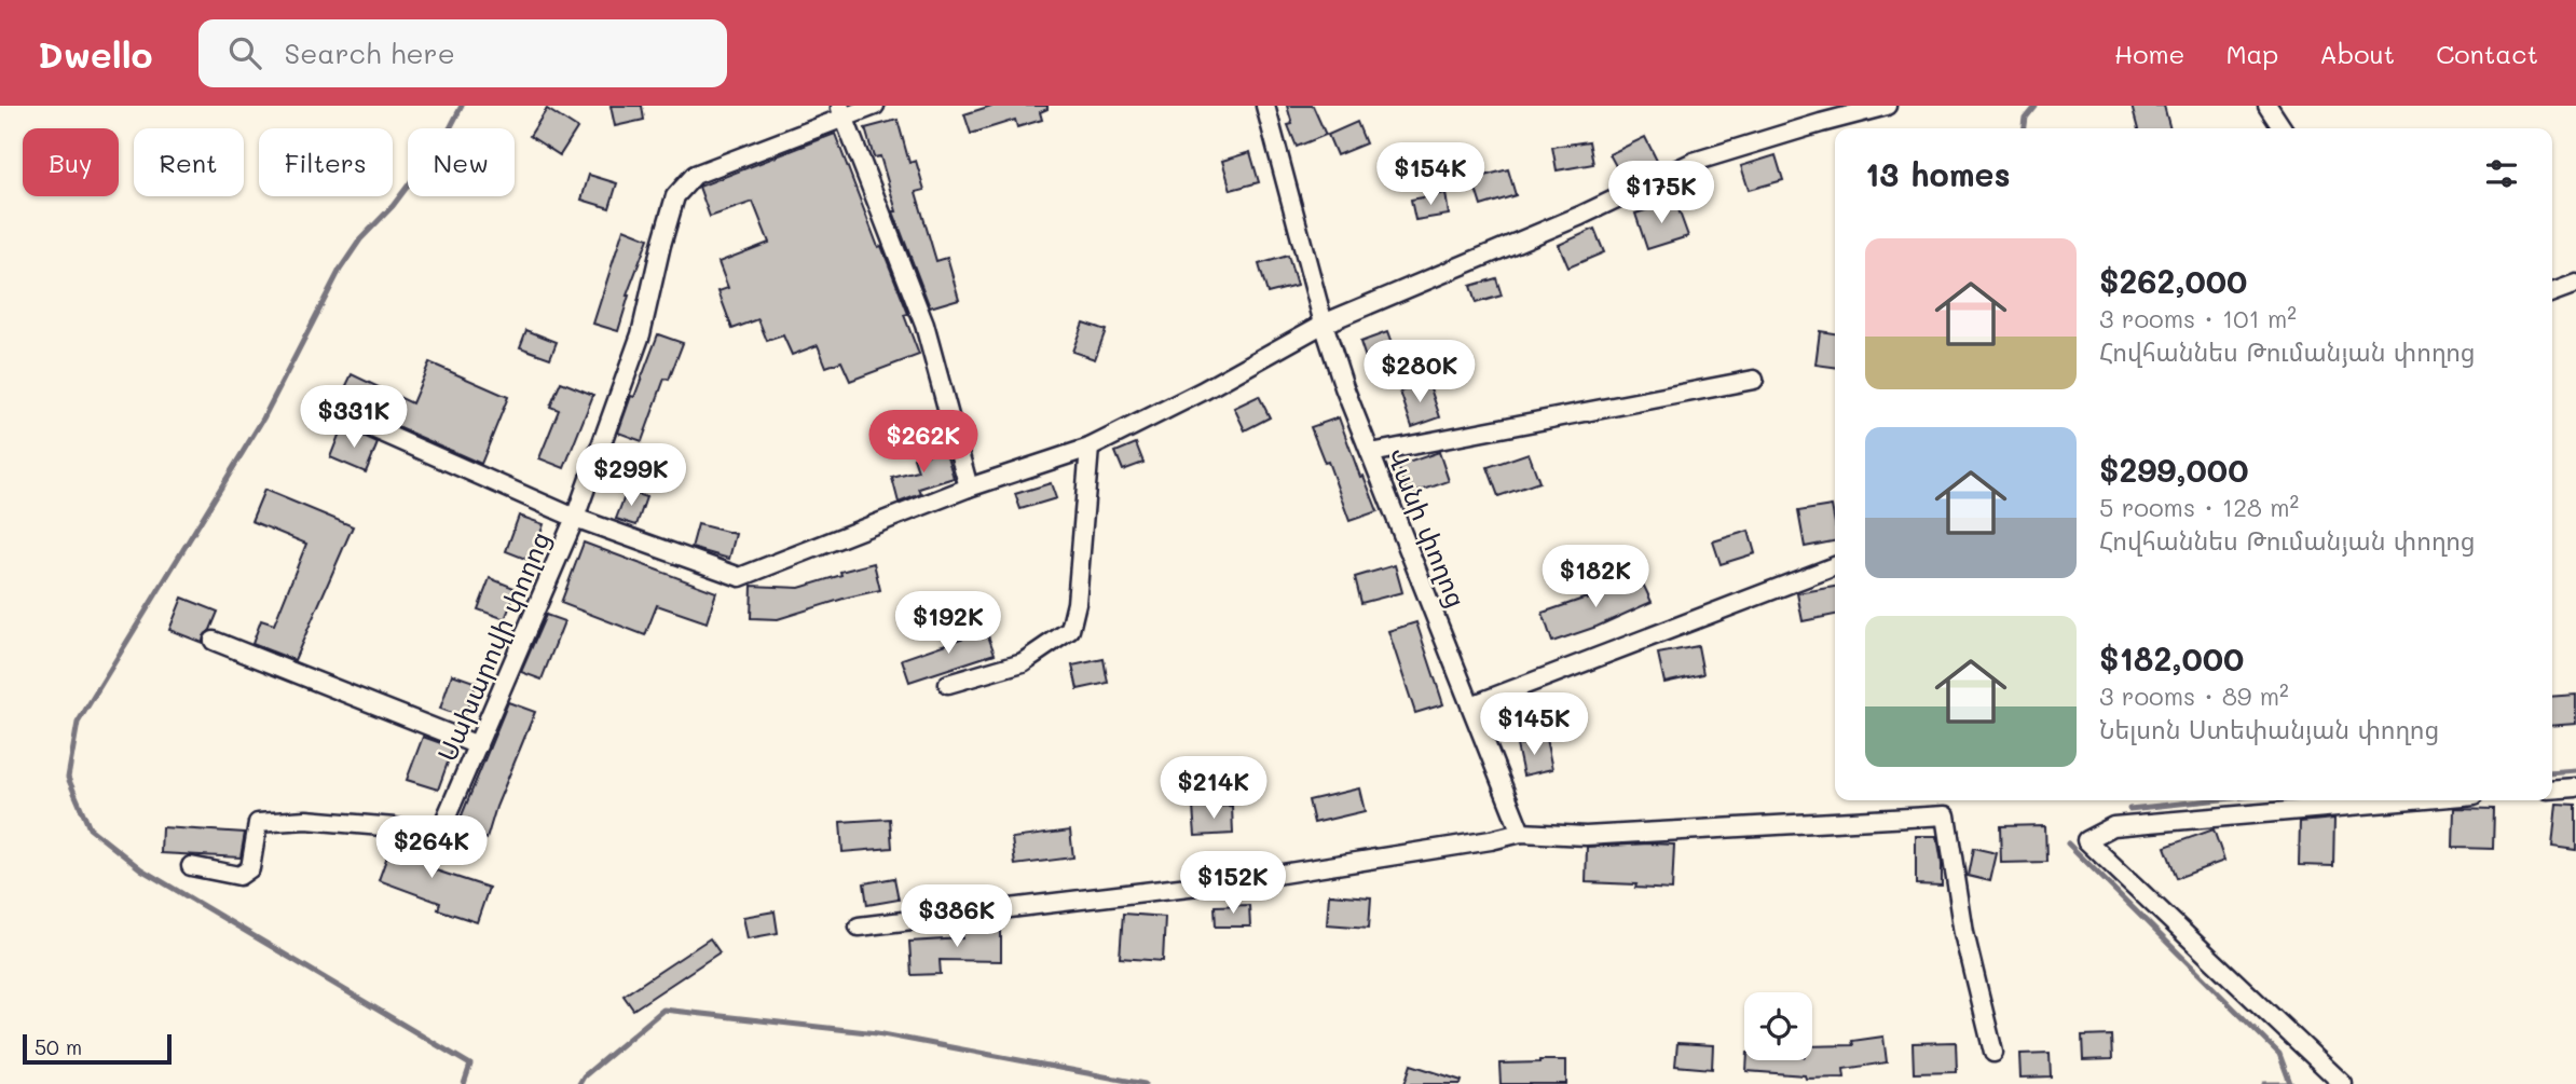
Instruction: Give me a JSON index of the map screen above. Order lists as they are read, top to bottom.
{
  "streets": {
    "street": ["Վանի փողոց", "Սախարովի փողոց"]
  },
  "scale_bar": "50 m",
  "page": {
    "header": "Dwello",
    "search": "Search here",
    "nav": [
      "Home",
      "Map",
      "About",
      "Contact"
    ],
    "chip": [
      "Buy",
      "Rent",
      "Filters",
      "New"
    ],
    "heading": "13 homes",
    "price": [
      "$154K",
      "$175K",
      "$280K",
      "$331K",
      "$262K",
      "$299K",
      "$182K",
      "$192K",
      "$145K",
      "$214K",
      "$264K",
      "$152K",
      "$386K"
    ],
    "list": [
      {
        "name": "$262,000",
        "note": "3 rooms · 101 m² · Հովհաննես Թումանյան փողոց"
      },
      {
        "name": "$299,000",
        "note": "5 rooms · 128 m² · Հովհաննես Թումանյան փողոց"
      },
      {
        "name": "$182,000",
        "note": "3 rooms · 89 m² · Նելսոն Ստեփանյան փողոց"
      }
    ],
    "scale": "50 m"
  }
}
